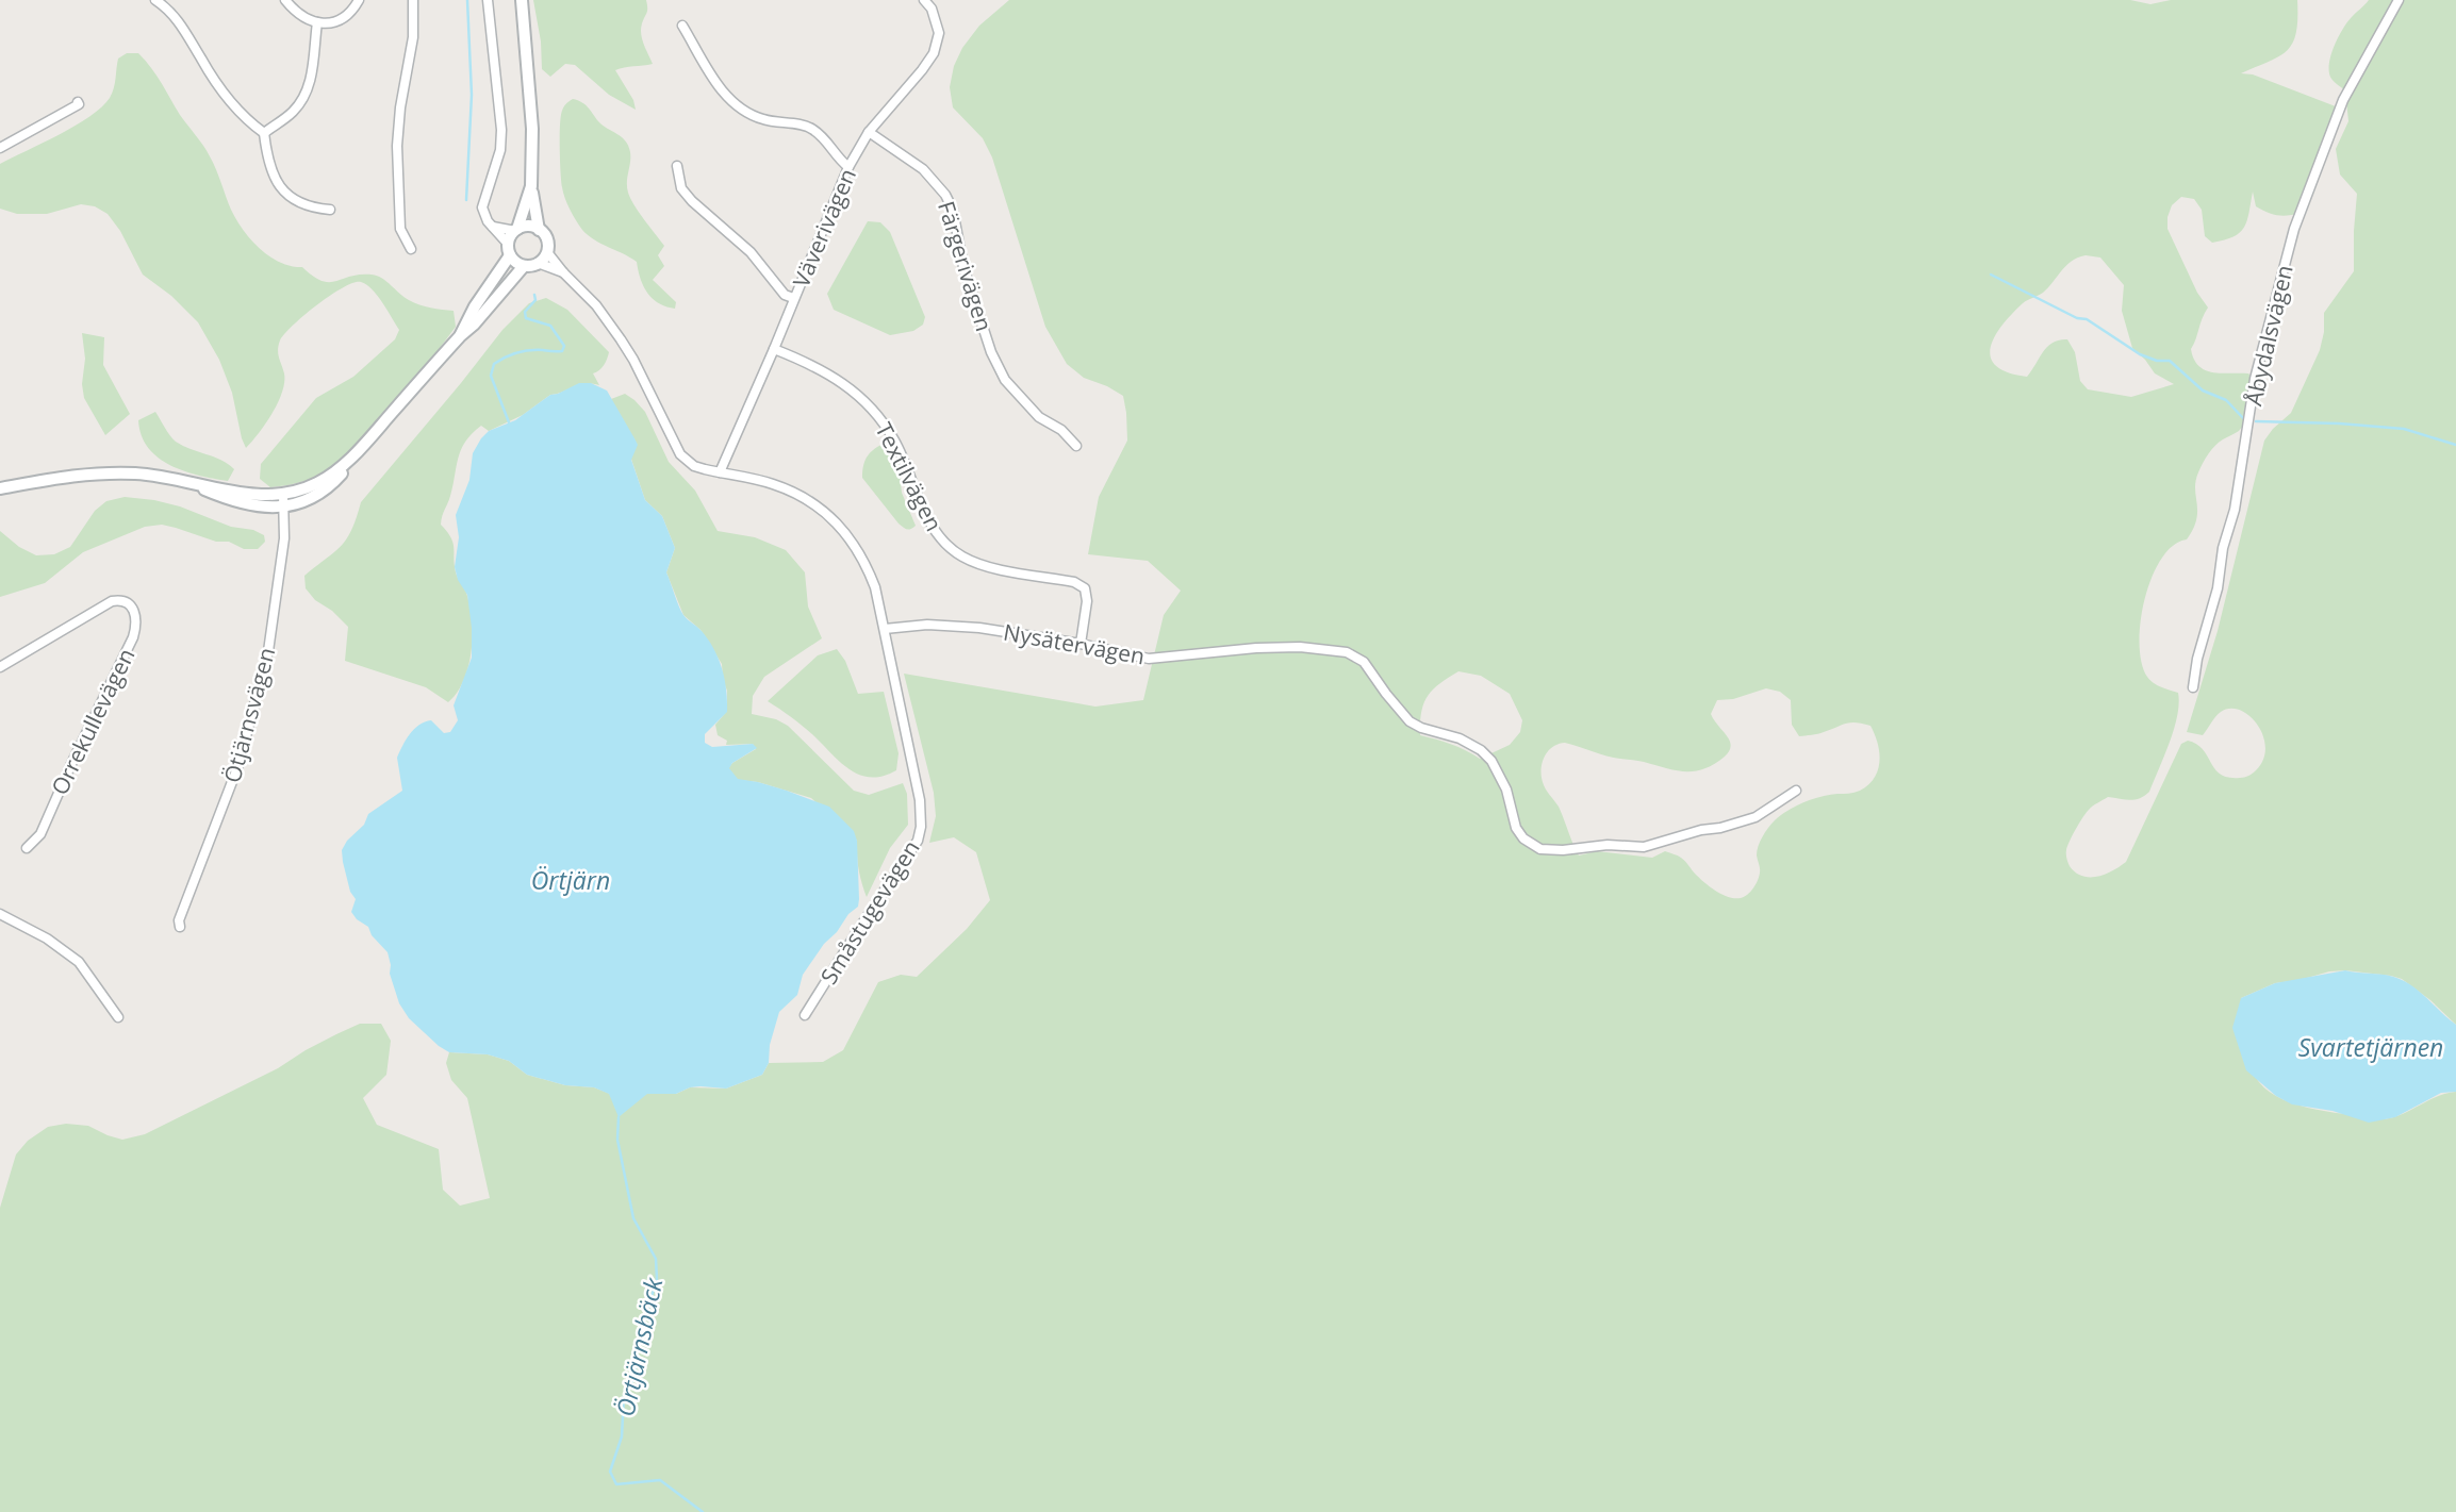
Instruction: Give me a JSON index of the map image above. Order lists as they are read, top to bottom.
{
  "streets": {
    "street": [
      "Väverivägen",
      "Färgerivägen",
      "Åbydalsvägen",
      "Textilvägen",
      "Nysätervägen",
      "Ötjärnsvägen",
      "Orrekullevägen",
      "Småstugevägen"
    ]
  },
  "crossings": [
    ["Väverivägen", "Färgerivägen"],
    ["Väverivägen", "Textilvägen"],
    ["Textilvägen", "Nysätervägen"],
    ["Nysätervägen", "Småstugevägen"]
  ],
  "water": ["Örtjärn", "Svartetjärnen", "Örtjärnsbäck"]
}
